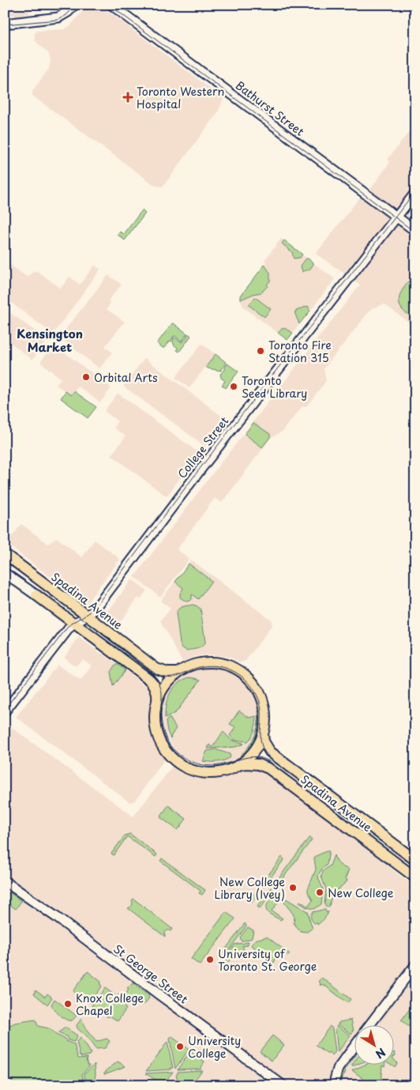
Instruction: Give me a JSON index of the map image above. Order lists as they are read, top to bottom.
{
  "streets": {
    "main road": [
      "Bathurst Street",
      "College Street",
      "Spadina Avenue",
      "St George Street"
    ]
  },
  "crossings": [
    ["Bathurst Street", "College Street"],
    ["College Street", "Spadina Avenue"]
  ],
  "districts": ["Kensington Market"],
  "places": {
    "health": ["Toronto Western Hospital"],
    "other": [
      "Toronto Fire Station 315",
      "Orbital Arts",
      "Toronto Seed Library",
      "New College Library (Ivey)",
      "New College",
      "University of Toronto St. George",
      "Knox College Chapel",
      "University College"
    ]
  },
  "north": "bottom right"
}
